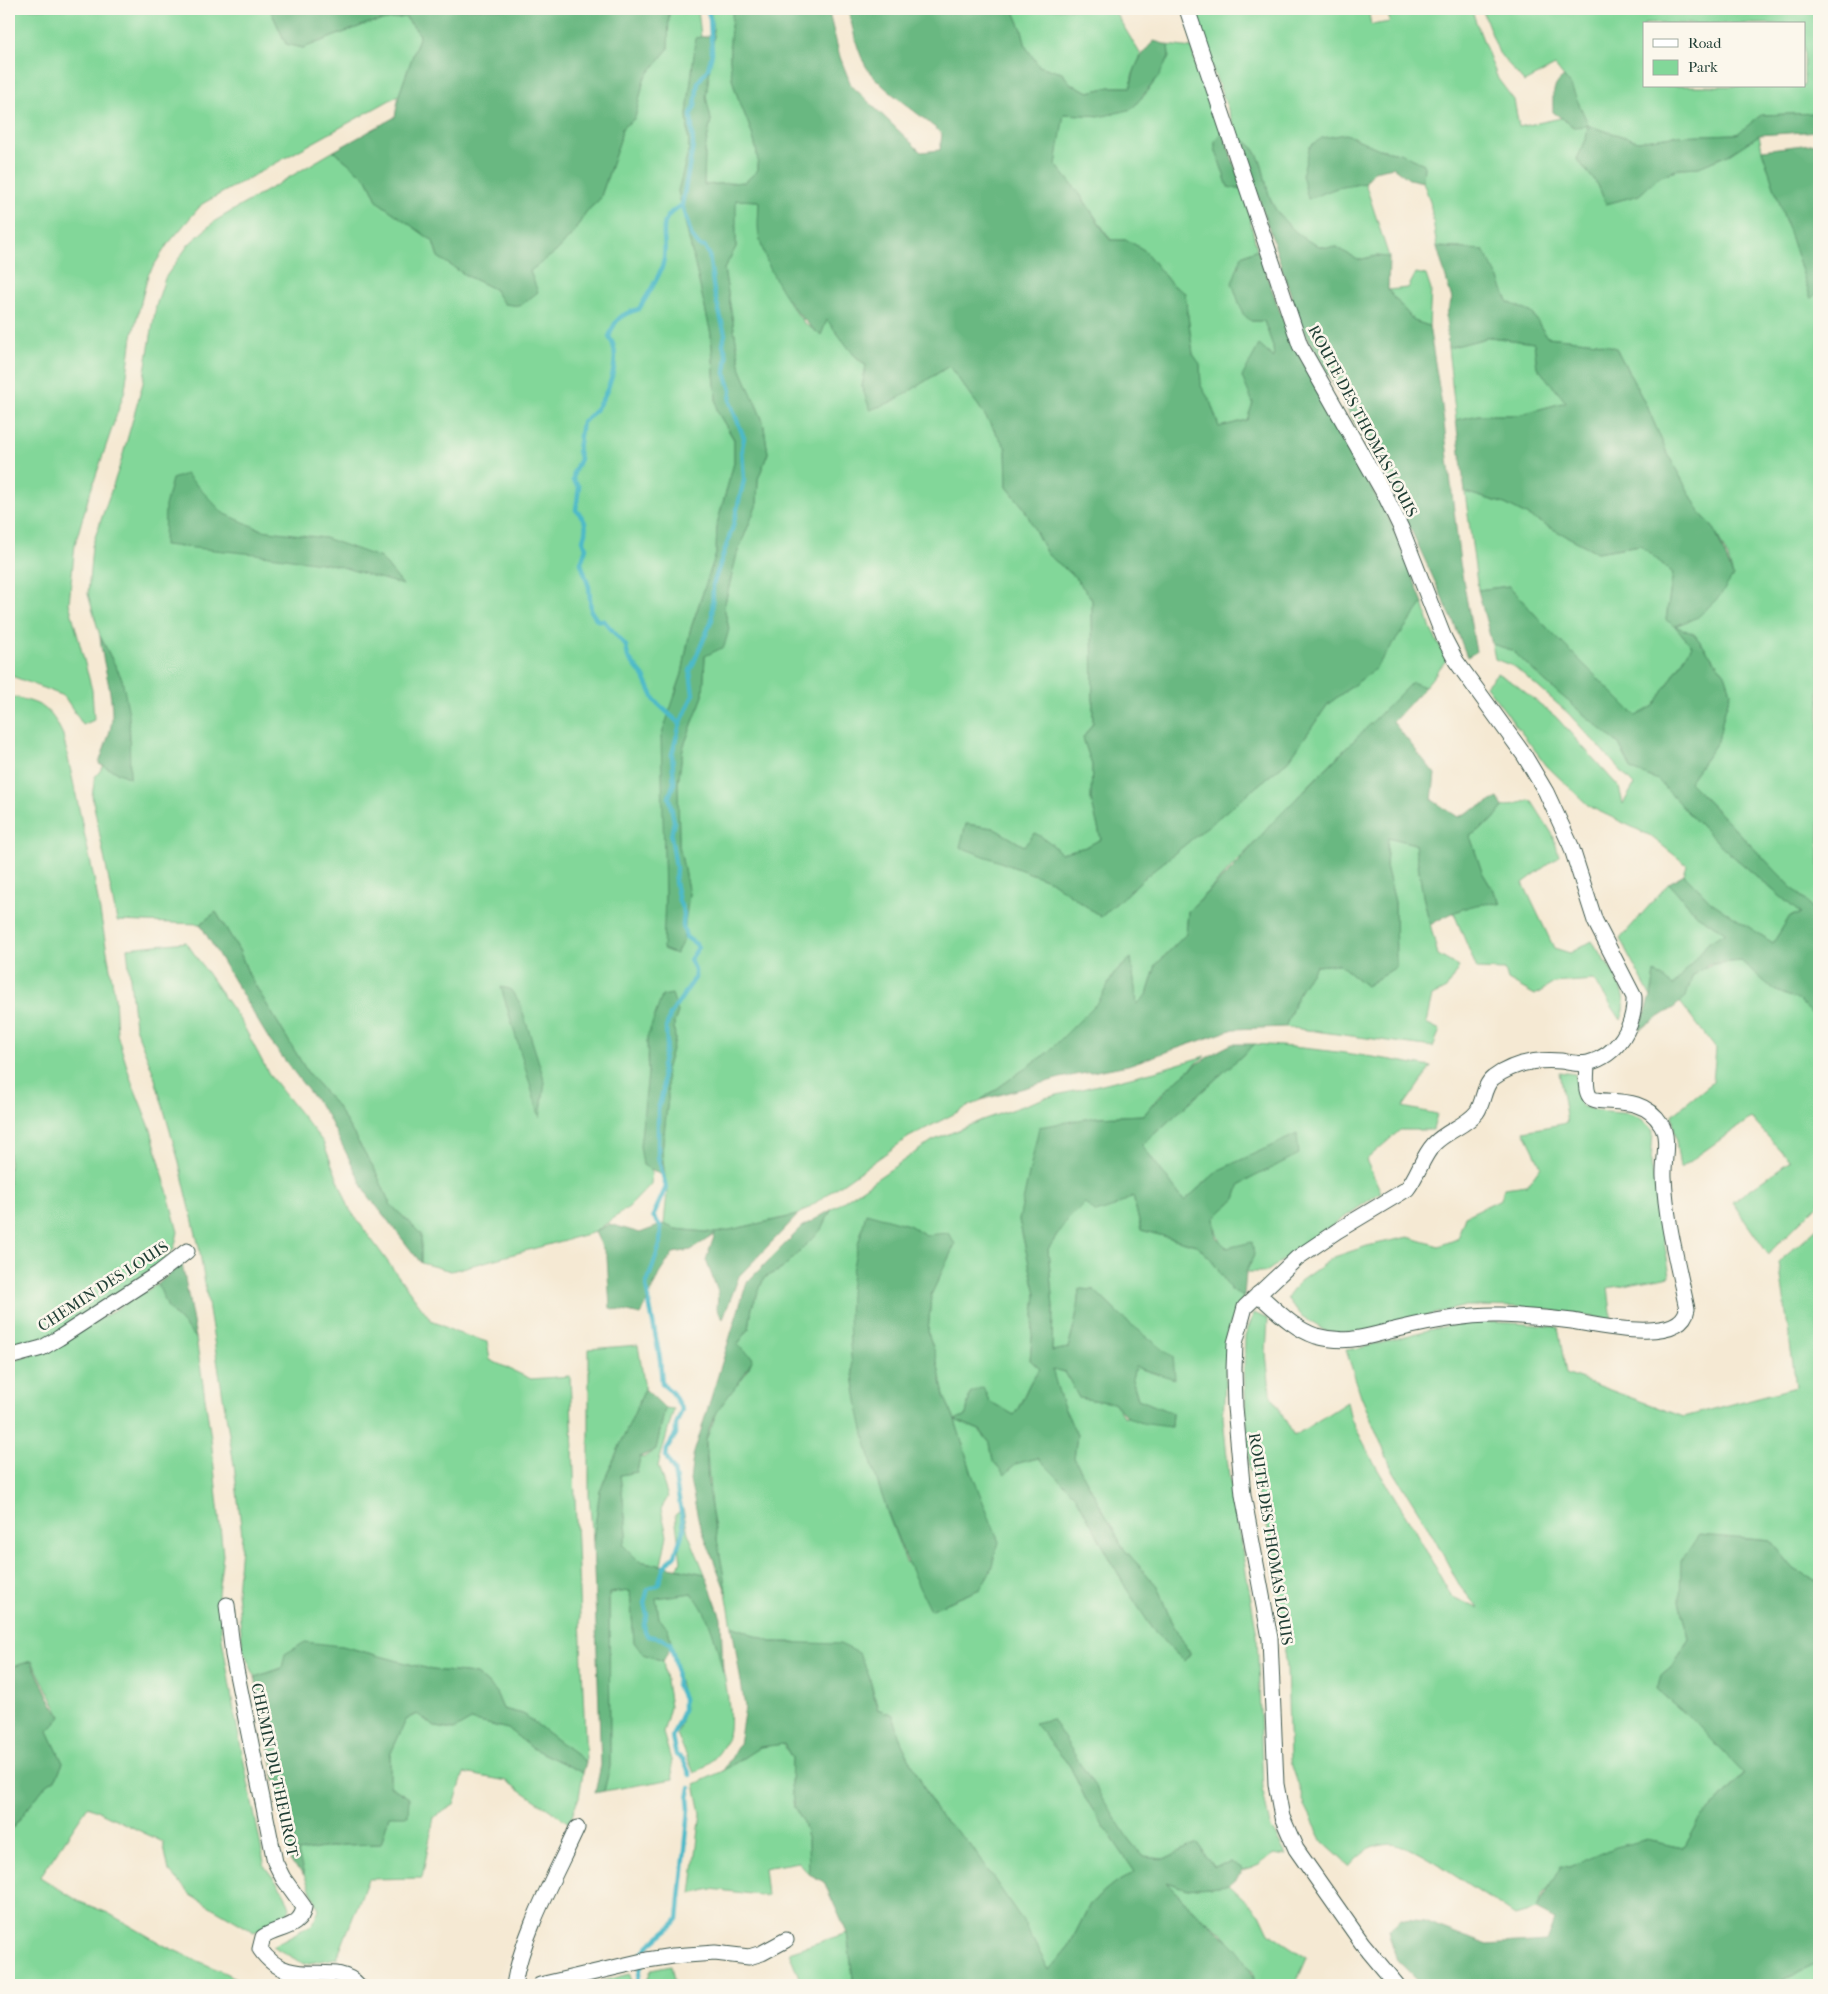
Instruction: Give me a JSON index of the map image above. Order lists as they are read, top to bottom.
{
  "streets": {
    "street": ["ROUTE DES THOMAS LOUIS", "CHEMIN DES LOUIS", "CHEMIN DU THEUROT"]
  },
  "legend": ["Road", "Park"]
}
